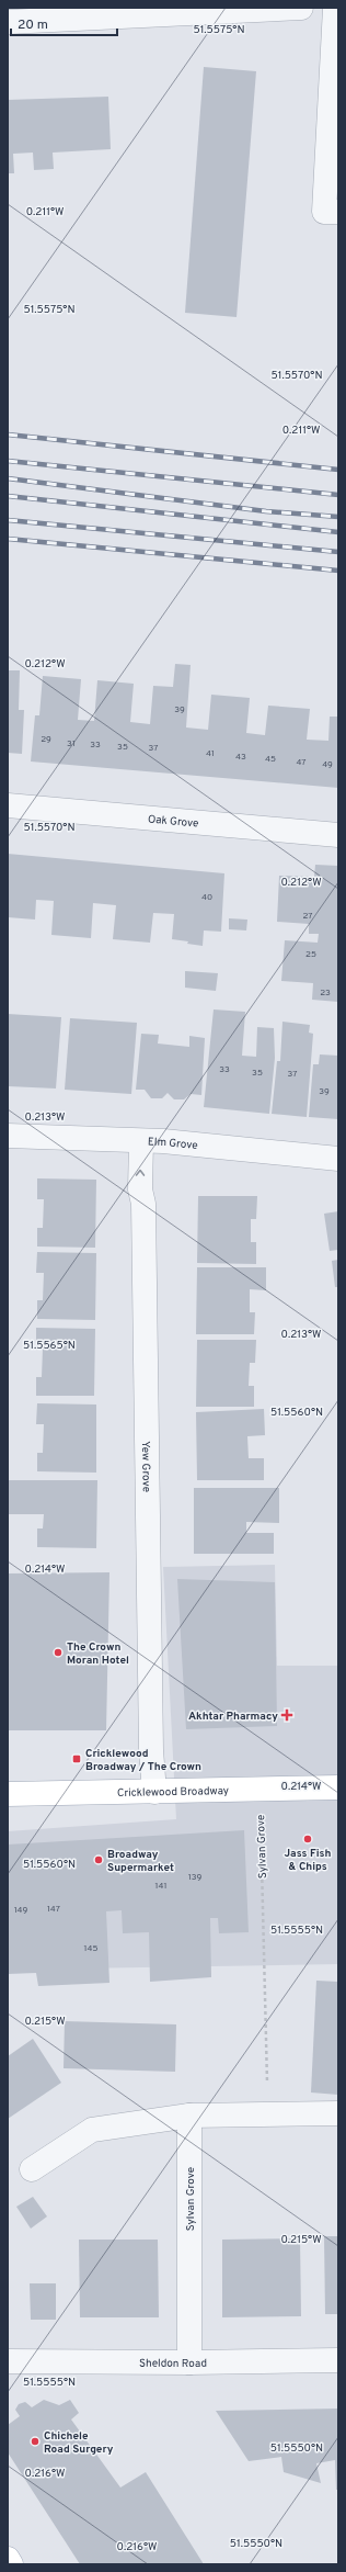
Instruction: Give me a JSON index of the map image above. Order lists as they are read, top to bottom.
{
  "streets": {
    "main road": ["Cricklewood Broadway"],
    "street": [
      "Oak Grove",
      "Elm Grove",
      "Yew Grove",
      "Sylvan Grove",
      "Sheldon Road"
    ]
  },
  "crossings": [
    ["Elm Grove", "Yew Grove"],
    ["Yew Grove", "Cricklewood Broadway"],
    ["Cricklewood Broadway", "Sylvan Grove"],
    ["Sylvan Grove", "Sheldon Road"]
  ],
  "one_way": ["Yew Grove"],
  "places": {
    "other": [
      "The Crown Moran Hotel",
      "Jass Fish & Chips",
      "Broadway Supermarket",
      "Chichele Road Surgery"
    ],
    "health": ["Akhtar Pharmacy"],
    "transit": ["Cricklewood Broadway / The Crown"]
  },
  "house_numbers": [
    "39",
    "29",
    "31",
    "33",
    "35",
    "37",
    "41",
    "43",
    "45",
    "47",
    "49",
    "40",
    "27",
    "25",
    "23",
    "33",
    "35",
    "37",
    "39",
    "139",
    "141",
    "147",
    "149",
    "145"
  ],
  "scale_bar": "20 m",
  "coordinates": [
    "51.5575°N",
    "0.211°W",
    "51.5570°N",
    "0.212°W",
    "0.213°W",
    "51.5565°N",
    "51.5560°N",
    "0.214°W",
    "51.5555°N",
    "0.215°W",
    "51.5550°N",
    "0.216°W"
  ]
}
